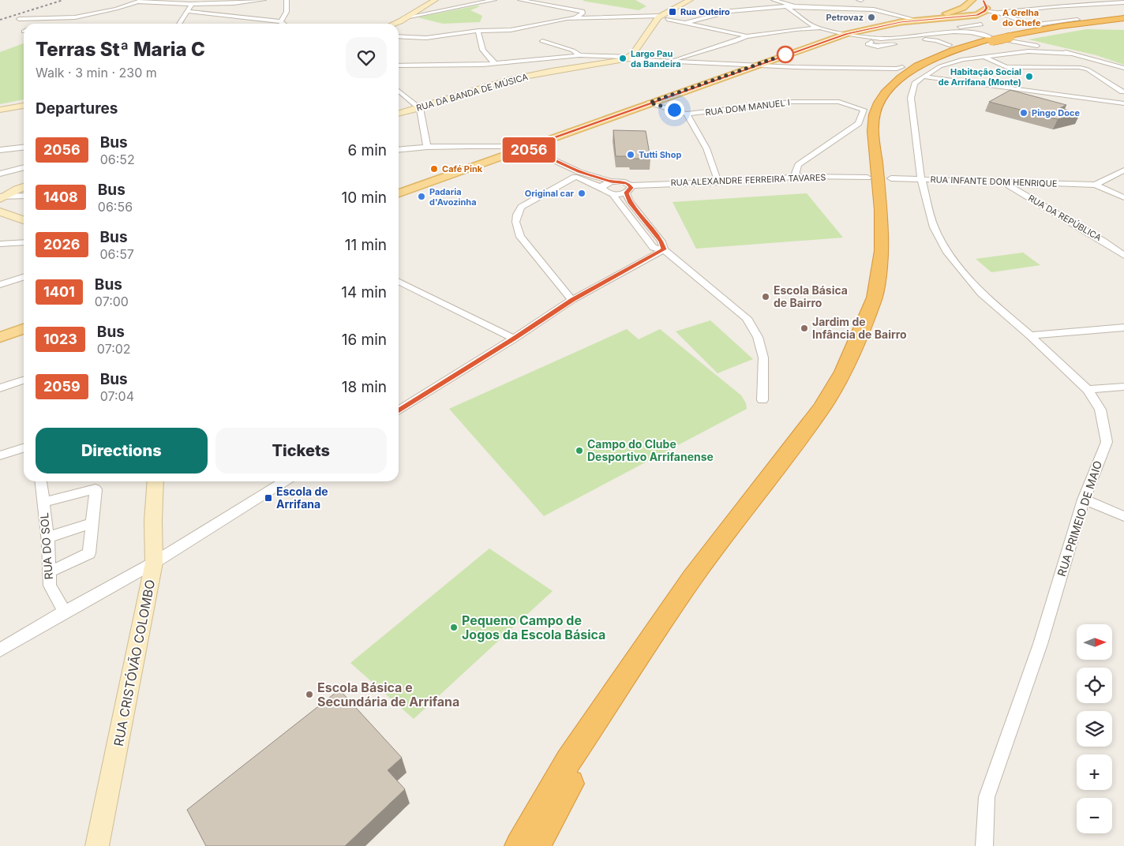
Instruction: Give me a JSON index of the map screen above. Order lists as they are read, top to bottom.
{
  "streets": {
    "street": [
      "RUA DA BANDA DE MÚSICA",
      "RUA DOM MANUEL I",
      "RUA ALEXANDRE FERREIRA TAVARES",
      "RUA INFANTE DOM HENRIQUE",
      "RUA DA REPÚBLICA",
      "RUA PRIMEIO DE MAIO",
      "RUA DO SOL",
      "RUA CRISTÓVÃO COLOMBO"
    ]
  },
  "crossings": [
    ["RUA DOM MANUEL I", "RUA ALEXANDRE FERREIRA TAVARES"],
    ["RUA INFANTE DOM HENRIQUE", "RUA DA REPÚBLICA"],
    ["RUA INFANTE DOM HENRIQUE", "RUA PRIMEIO DE MAIO"]
  ],
  "places": {
    "transit": ["Rua Outeiro", "Escola de Arrifana"],
    "other": [
      "Petrovaz",
      "A Grelha do Chefe",
      "Largo Pau da Bandeira",
      "Habitação Social de Arrifana (Monte)",
      "Pingo Doce",
      "Tutti Shop",
      "Café Pink",
      "Original car",
      "Padaria d'Avozinha",
      "Escola Básica de Bairro",
      "Jardim de Infância de Bairro",
      "Campo do Clube Desportivo Arrifanense",
      "Pequeno Campo de Jogos da Escola Básica",
      "Escola Básica e Secundária de Arrifana"
    ]
  },
  "lines": ["bus line 2056"],
  "north": "right",
  "page": {
    "on_map": "2056",
    "heading": [
      ["Terras Stª Maria C", "Walk · 3 min · 230 m"],
      "Departures"
    ],
    "list": [
      {
        "mark": "2056",
        "name": "Bus",
        "note": "06:52",
        "value": "6 min"
      },
      {
        "mark": "1408",
        "name": "Bus",
        "note": "06:56",
        "value": "10 min"
      },
      {
        "mark": "2026",
        "name": "Bus",
        "note": "06:57",
        "value": "11 min"
      },
      {
        "mark": "1401",
        "name": "Bus",
        "note": "07:00",
        "value": "14 min"
      },
      {
        "mark": "1023",
        "name": "Bus",
        "note": "07:02",
        "value": "16 min"
      },
      {
        "mark": "2059",
        "name": "Bus",
        "note": "07:04",
        "value": "18 min"
      }
    ],
    "buttons": ["Directions", "Tickets"],
    "map_buttons": ["+", "−"]
  }
}
